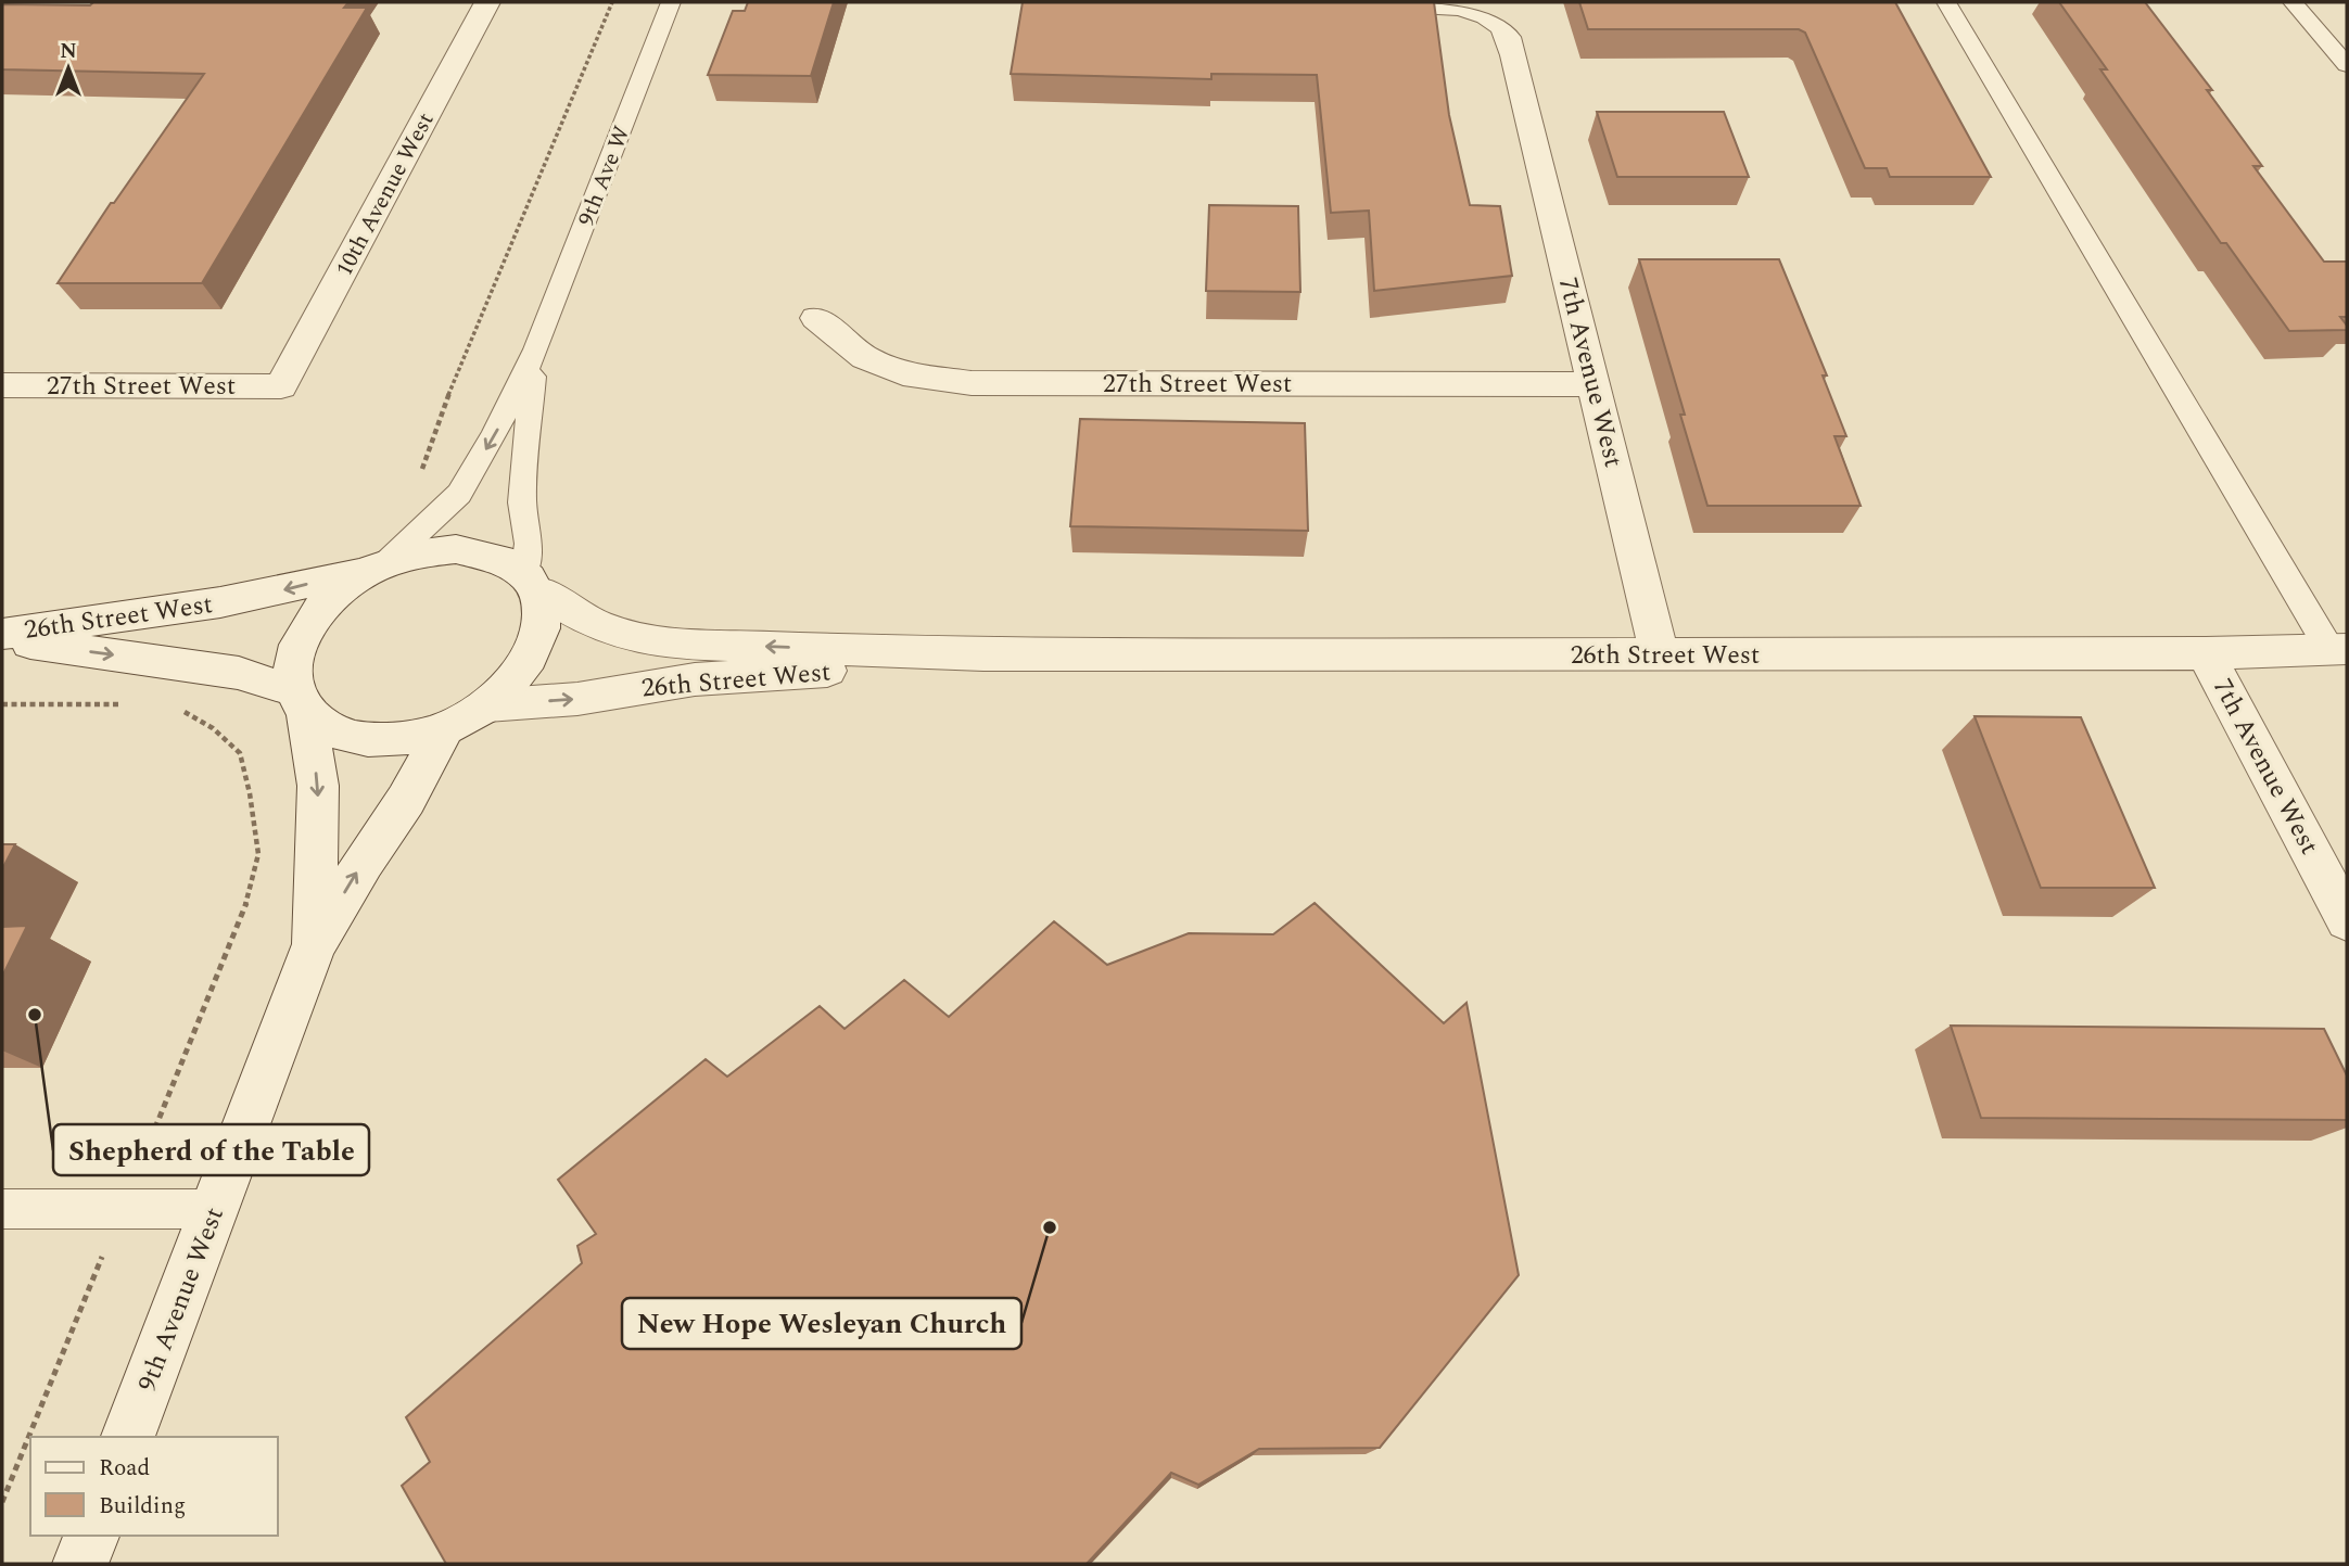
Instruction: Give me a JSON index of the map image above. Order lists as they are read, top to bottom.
{
  "streets": {
    "street": [
      "10th Avenue West",
      "7th Avenue West",
      "27th Street West",
      "26th Street West",
      "9th Avenue West"
    ],
    "lane": ["9th Ave W"]
  },
  "crossings": [
    ["10th Avenue West", "27th Street West"],
    ["7th Avenue West", "27th Street West"],
    ["7th Avenue West", "26th Street West"],
    ["26th Street West", "9th Avenue West"]
  ],
  "places": ["Shepherd of the Table", "New Hope Wesleyan Church"],
  "legend": ["Road", "Building"],
  "north": "top"
}
